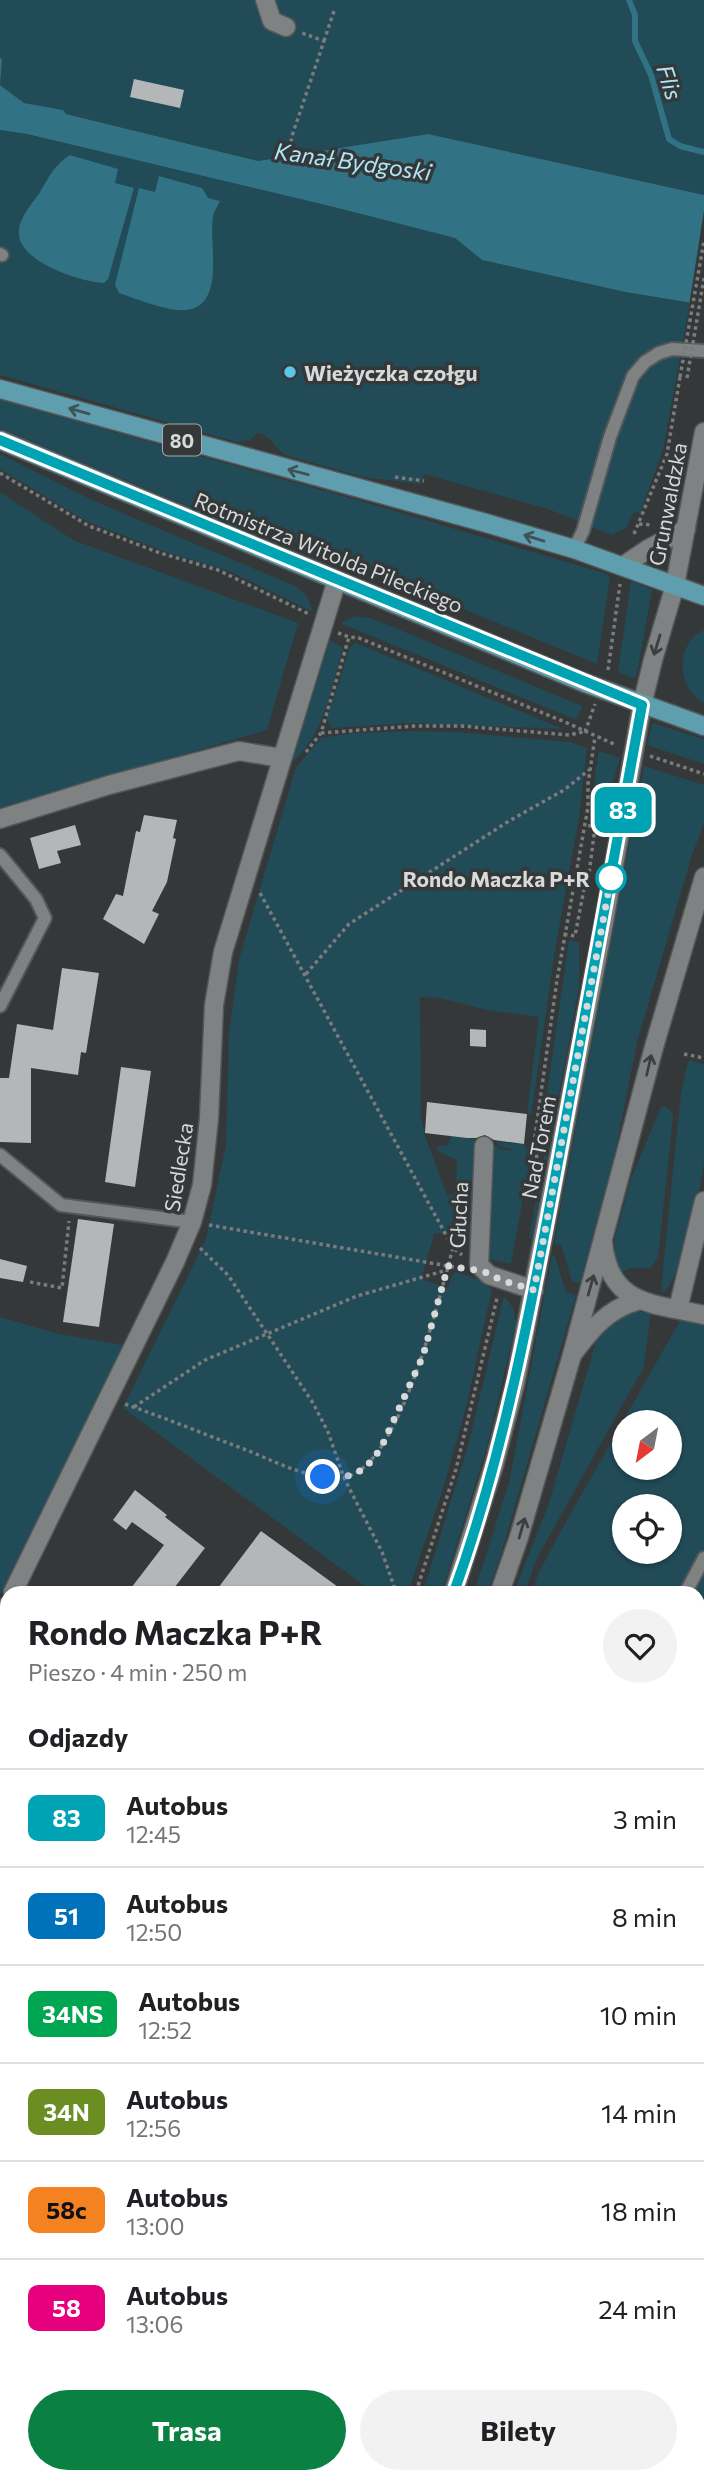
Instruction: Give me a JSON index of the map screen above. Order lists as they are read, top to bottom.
{
  "streets": {
    "main road": [
      "80",
      "Grunwaldzka",
      "Rotmistrza Witolda Pileckiego",
      "Nad Torem",
      "Siedlecka",
      "Głucha"
    ]
  },
  "crossings": [
    ["80", "Grunwaldzka"],
    ["Grunwaldzka", "Rotmistrza Witolda Pileckiego"],
    ["Grunwaldzka", "Nad Torem"],
    ["Rotmistrza Witolda Pileckiego", "Nad Torem"],
    ["Rotmistrza Witolda Pileckiego", "Siedlecka"],
    ["Nad Torem", "Głucha"]
  ],
  "one_way": ["Grunwaldzka"],
  "water": ["Flis", "Kanał Bydgoski"],
  "places": ["Wieżyczka czołgu", "Rondo Maczka P+R"],
  "lines": ["bus line 83"],
  "north": "bottom left",
  "page": {
    "on_map": "83",
    "heading": [
      ["Rondo Maczka P+R", "Pieszo · 4 min · 250 m"],
      "Odjazdy"
    ],
    "list": [
      {
        "mark": "83",
        "name": "Autobus",
        "note": "12:45",
        "value": "3 min"
      },
      {
        "mark": "51",
        "name": "Autobus",
        "note": "12:50",
        "value": "8 min"
      },
      {
        "mark": "34NS",
        "name": "Autobus",
        "note": "12:52",
        "value": "10 min"
      },
      {
        "mark": "34N",
        "name": "Autobus",
        "note": "12:56",
        "value": "14 min"
      },
      {
        "mark": "58c",
        "name": "Autobus",
        "note": "13:00",
        "value": "18 min"
      },
      {
        "mark": "58",
        "name": "Autobus",
        "note": "13:06",
        "value": "24 min"
      }
    ],
    "buttons": ["Trasa", "Bilety"]
  }
}
